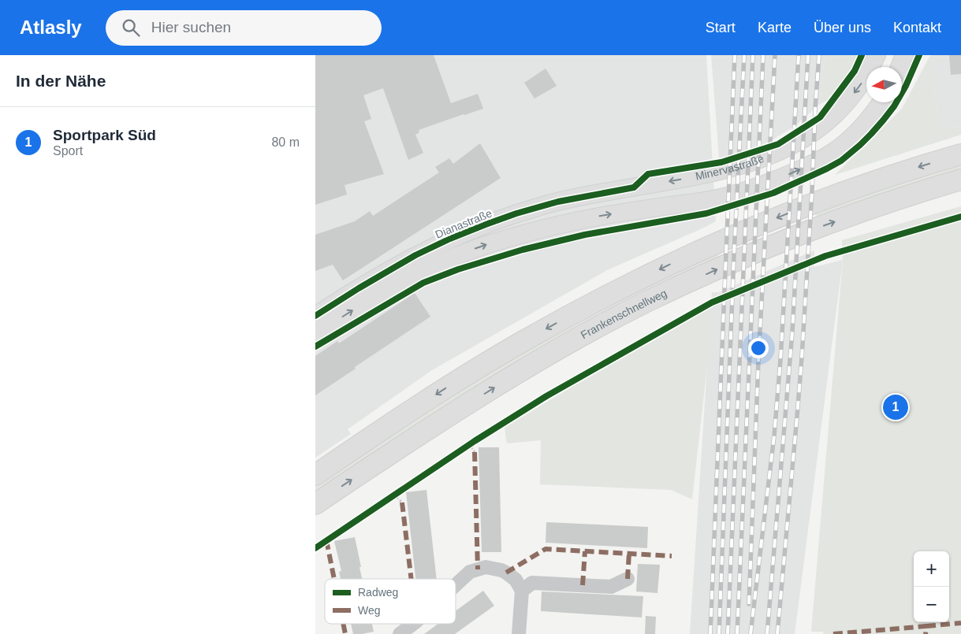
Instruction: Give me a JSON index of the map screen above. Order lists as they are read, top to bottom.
{
  "streets": {
    "highway": ["Frankenschnellweg"],
    "main road": ["Minervastraße", "Dianastraße"]
  },
  "crossings": [
    ["Minervastraße", "Dianastraße"]
  ],
  "legend": ["Radweg", "Weg"],
  "north": "left",
  "page": {
    "header": "Atlasly",
    "search": "Hier suchen",
    "nav": [
      "Start",
      "Karte",
      "Über uns",
      "Kontakt"
    ],
    "heading": "In der Nähe",
    "list": [
      {
        "mark": "1",
        "name": "Sportpark Süd",
        "note": "Sport",
        "value": "80 m"
      }
    ],
    "pins": "1",
    "map_buttons": ["+", "−"]
  }
}
